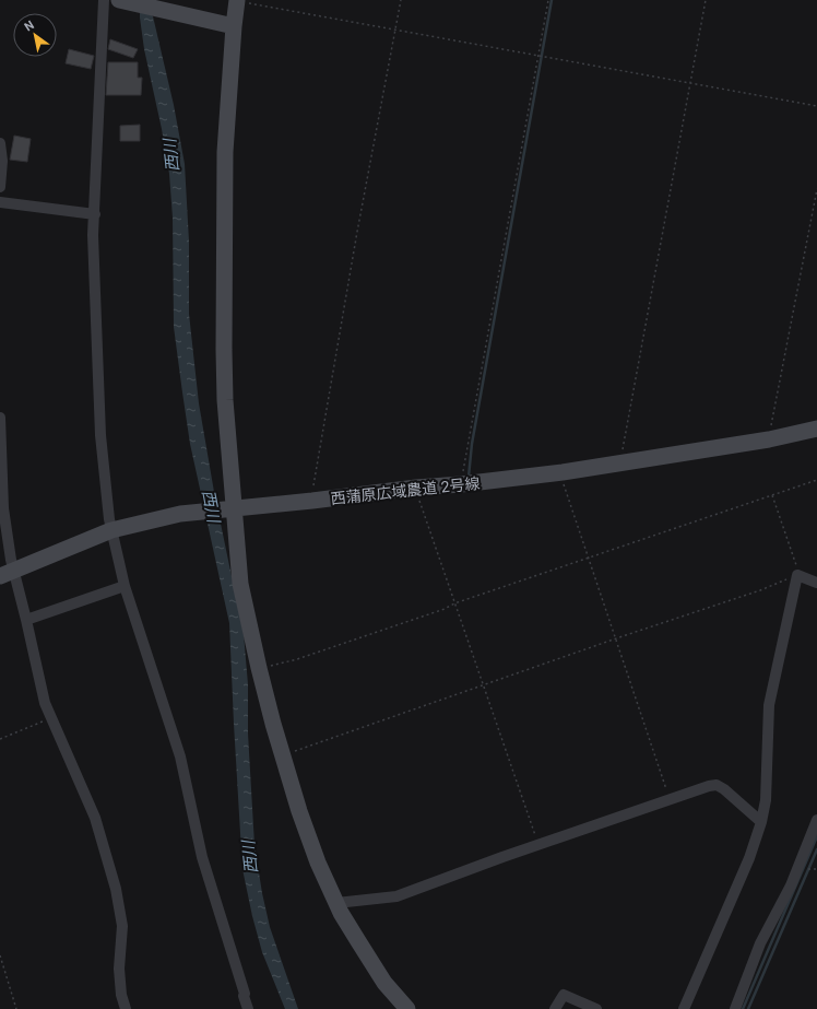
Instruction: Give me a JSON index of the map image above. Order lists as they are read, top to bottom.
{
  "streets": {
    "street": ["西蒲原広域農道 2号線"]
  },
  "water": ["西川"],
  "north": "top left"
}
